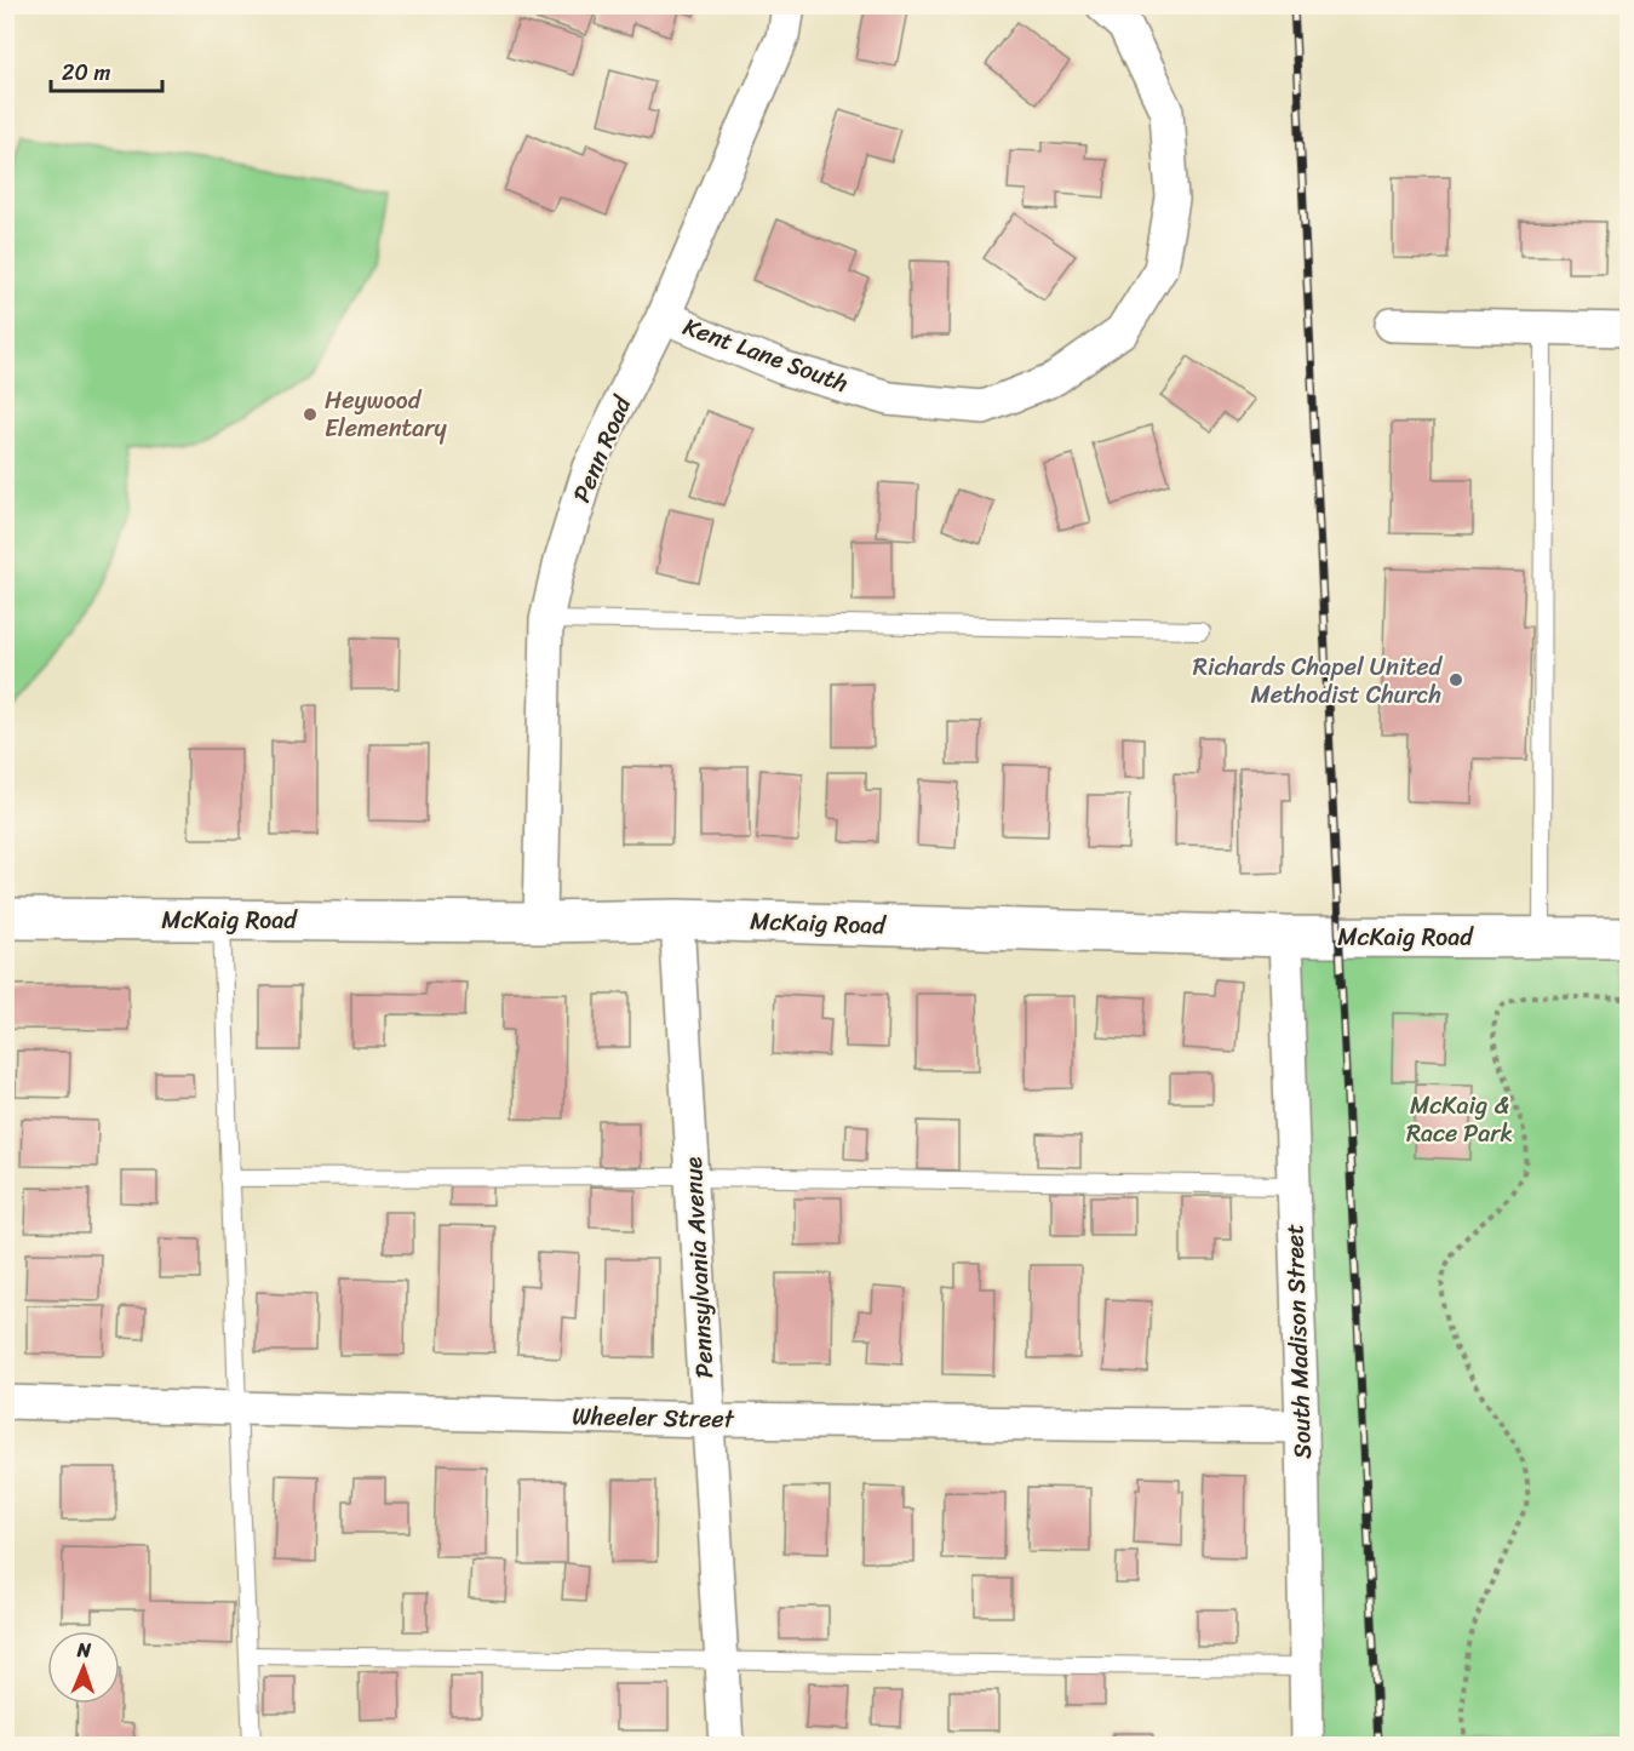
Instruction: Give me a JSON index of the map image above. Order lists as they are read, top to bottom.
{
  "streets": {
    "street": [
      "Kent Lane South",
      "Penn Road",
      "McKaig Road",
      "Pennsylvania Avenue",
      "South Madison Street",
      "Wheeler Street"
    ]
  },
  "crossings": [
    ["Kent Lane South", "Penn Road"],
    ["Penn Road", "McKaig Road"],
    ["McKaig Road", "Pennsylvania Avenue"],
    ["McKaig Road", "South Madison Street"],
    ["Pennsylvania Avenue", "Wheeler Street"],
    ["South Madison Street", "Wheeler Street"]
  ],
  "parks": ["McKaig & Race Park"],
  "places": ["Heywood Elementary", "Richards Chapel United Methodist Church"],
  "scale_bar": "20 m",
  "north": "top"
}
